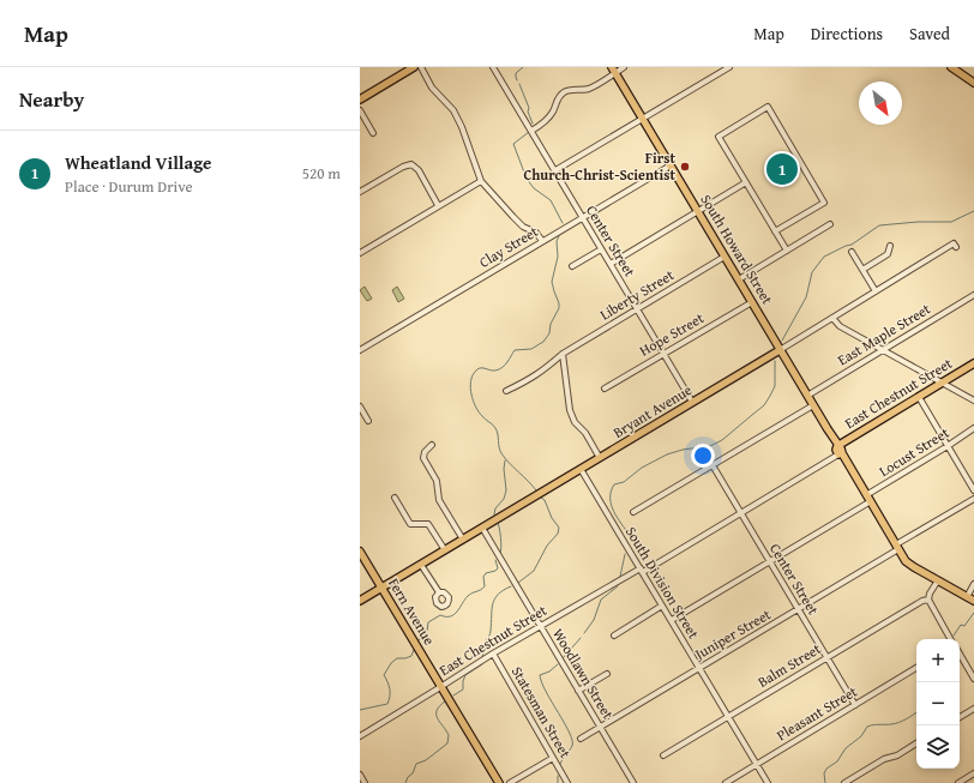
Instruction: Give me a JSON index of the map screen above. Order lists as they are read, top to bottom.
{
  "streets": {
    "main road": [
      "South Howard Street",
      "East Chestnut Street",
      "Bryant Avenue",
      "Fern Avenue"
    ],
    "street": [
      "Center Street",
      "Clay Street",
      "Liberty Street",
      "Hope Street",
      "East Maple Street",
      "Locust Street",
      "South Division Street",
      "Juniper Street",
      "Balm Street",
      "Woodlawn Street",
      "Statesman Street",
      "Pleasant Street"
    ]
  },
  "crossings": [
    ["Center Street", "Clay Street"],
    ["Center Street", "Liberty Street"],
    ["Center Street", "Hope Street"],
    ["Center Street", "East Chestnut Street"],
    ["Center Street", "Bryant Avenue"],
    ["Center Street", "Locust Street"],
    ["Center Street", "Juniper Street"],
    ["Center Street", "Balm Street"],
    ["Center Street", "Pleasant Street"],
    ["Clay Street", "South Howard Street"],
    ["South Howard Street", "Liberty Street"],
    ["South Howard Street", "Hope Street"],
    ["South Howard Street", "East Maple Street"],
    ["South Howard Street", "East Chestnut Street"],
    ["South Howard Street", "Bryant Avenue"],
    ["East Chestnut Street", "South Division Street"],
    ["East Chestnut Street", "Fern Avenue"],
    ["East Chestnut Street", "Woodlawn Street"],
    ["East Chestnut Street", "Statesman Street"],
    ["Bryant Avenue", "South Division Street"],
    ["Bryant Avenue", "Fern Avenue"],
    ["Bryant Avenue", "Woodlawn Street"],
    ["Locust Street", "South Division Street"],
    ["South Division Street", "Juniper Street"],
    ["South Division Street", "Balm Street"],
    ["South Division Street", "Pleasant Street"],
    ["Juniper Street", "Woodlawn Street"]
  ],
  "places": ["First Church-Christ-Scientist"],
  "north": "bottom right",
  "page": {
    "header": "Map",
    "nav": ["Map", "Directions", "Saved"],
    "heading": "Nearby",
    "list": [
      {
        "mark": "1",
        "name": "Wheatland Village",
        "note": "Place · Durum Drive",
        "value": "520 m"
      }
    ],
    "pins": "1",
    "map_buttons": ["+", "−"]
  }
}
